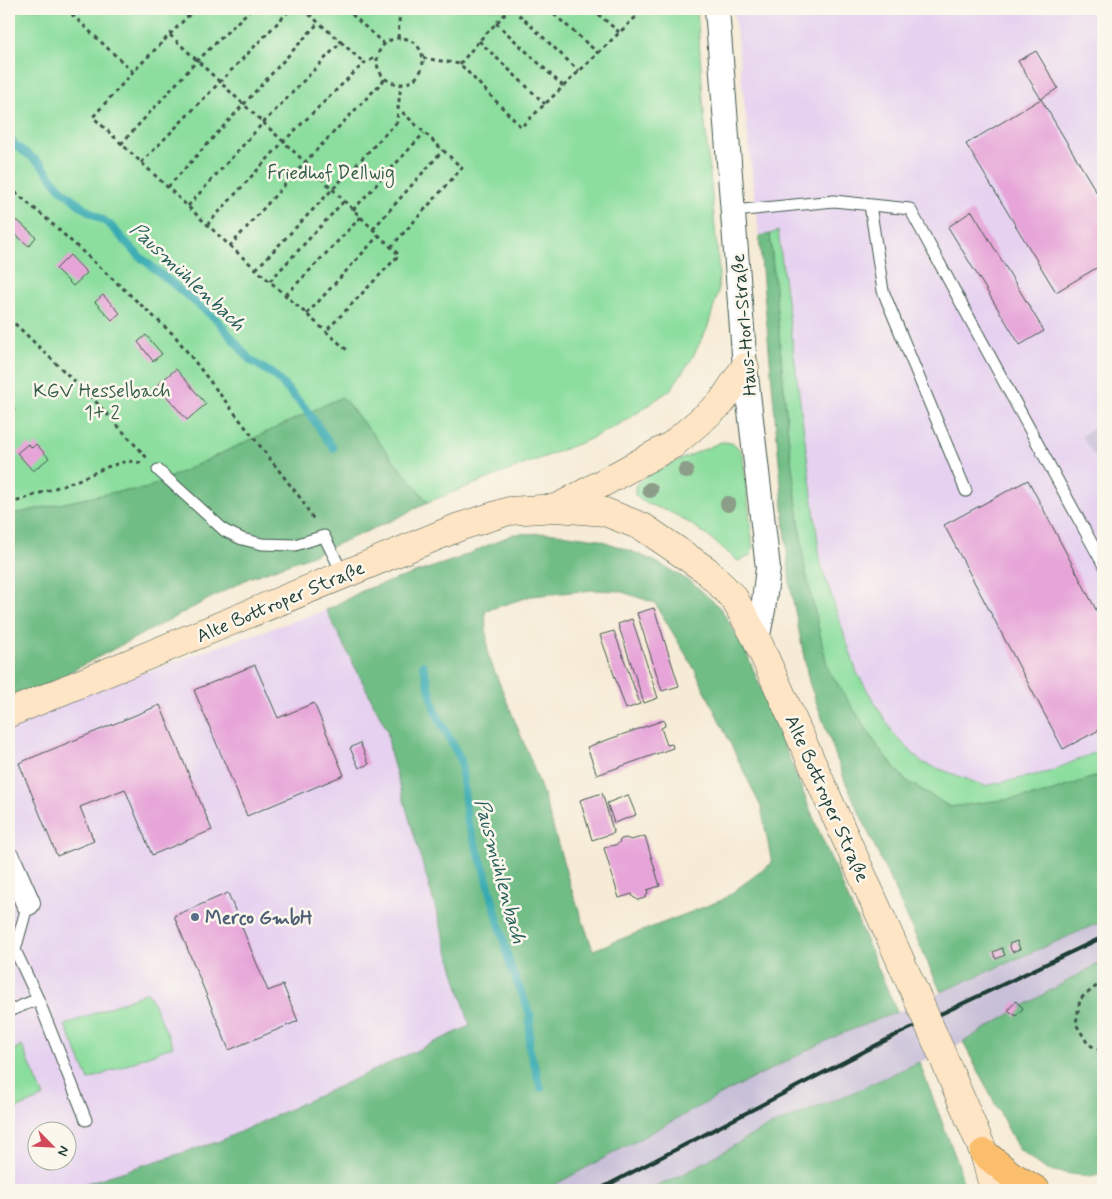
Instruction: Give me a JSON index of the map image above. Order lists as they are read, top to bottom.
{
  "streets": {
    "street": ["Haus-Horl-Straße", "Alte Bottroper Straße"]
  },
  "crossings": [
    ["Haus-Horl-Straße", "Alte Bottroper Straße"]
  ],
  "water": ["Pausmühlenbach"],
  "parks": ["Friedhof Dellwig", "KGV Hesselbach 1+ 2"],
  "places": ["Merco GmbH"],
  "north": "bottom right"
}
